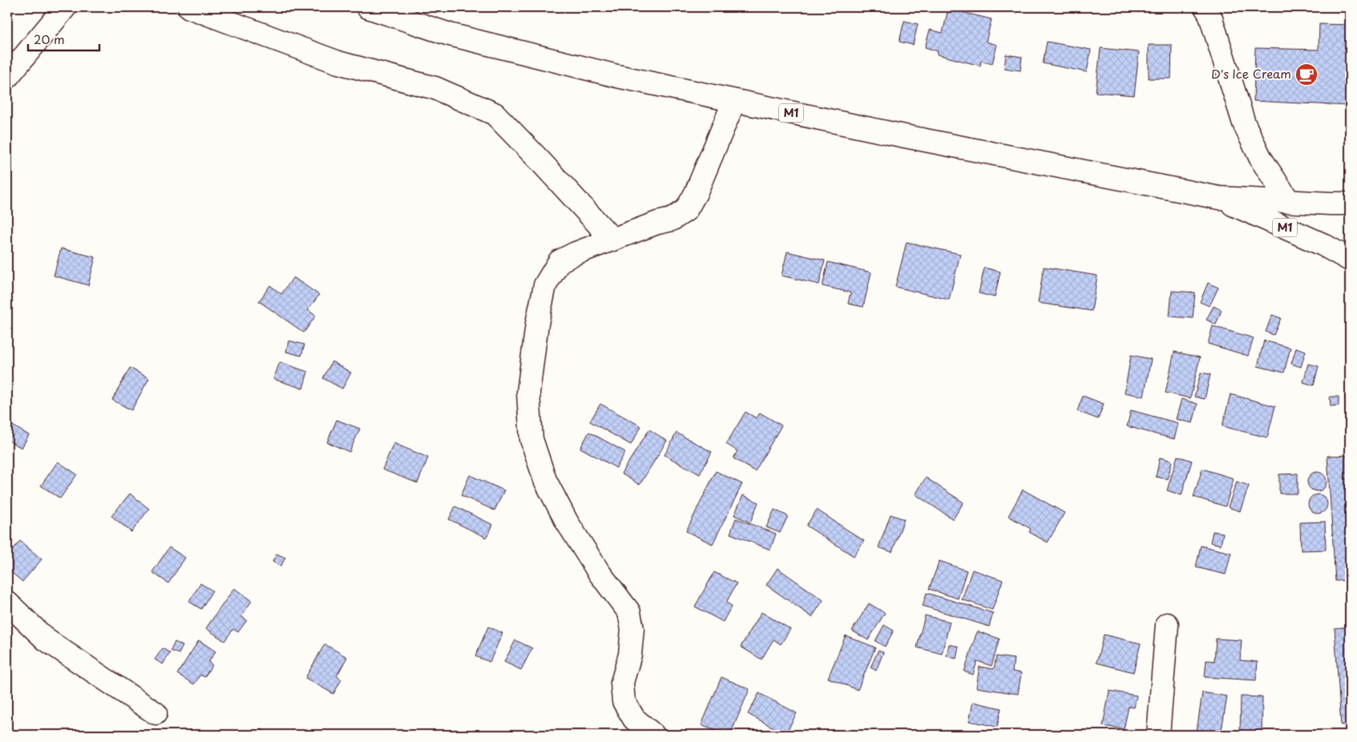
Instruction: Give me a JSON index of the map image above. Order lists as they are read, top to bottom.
{
  "streets": {
    "main road": ["M1"]
  },
  "places": {
    "cafe": ["D's Ice Cream"]
  },
  "scale_bar": "20 m"
}
